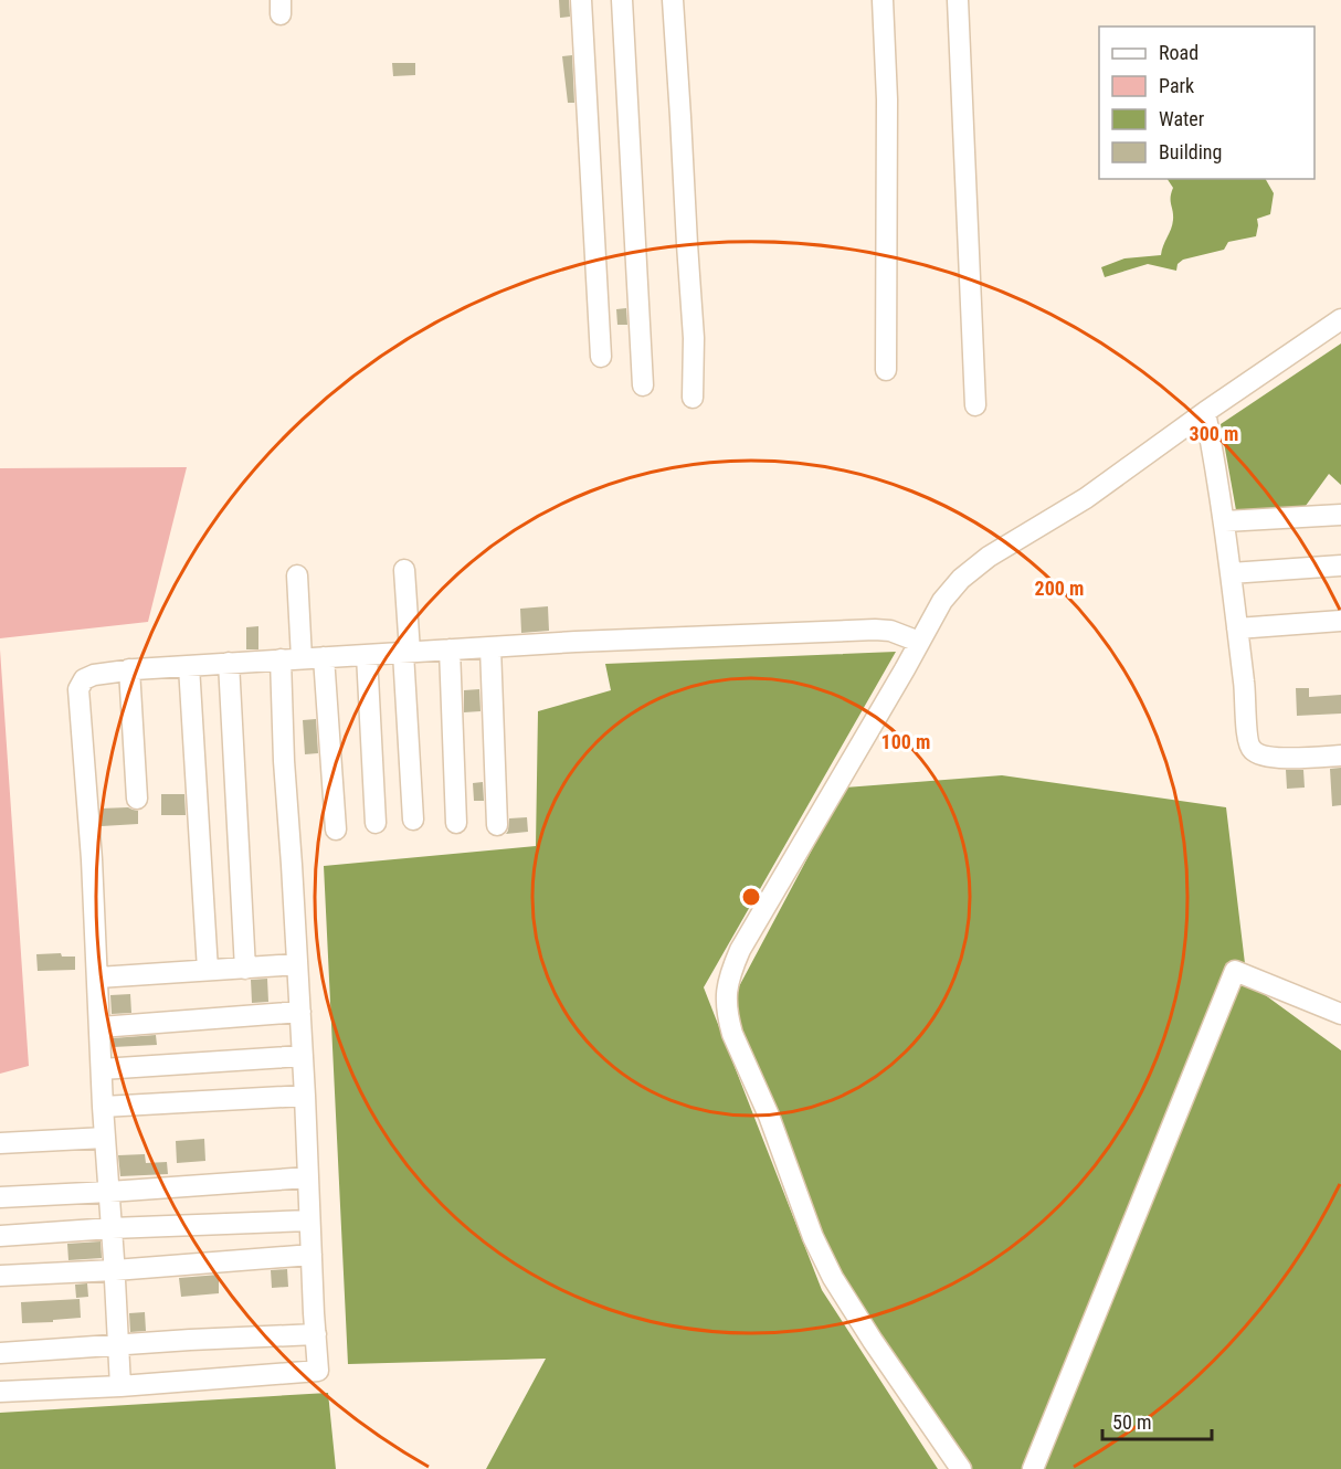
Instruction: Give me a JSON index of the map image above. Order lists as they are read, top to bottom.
{
  "legend": [
    "Road",
    "Park",
    "Water",
    "Building"
  ],
  "scale_bar": "50 m",
  "rings": ["300 m", "200 m", "100 m"]
}
